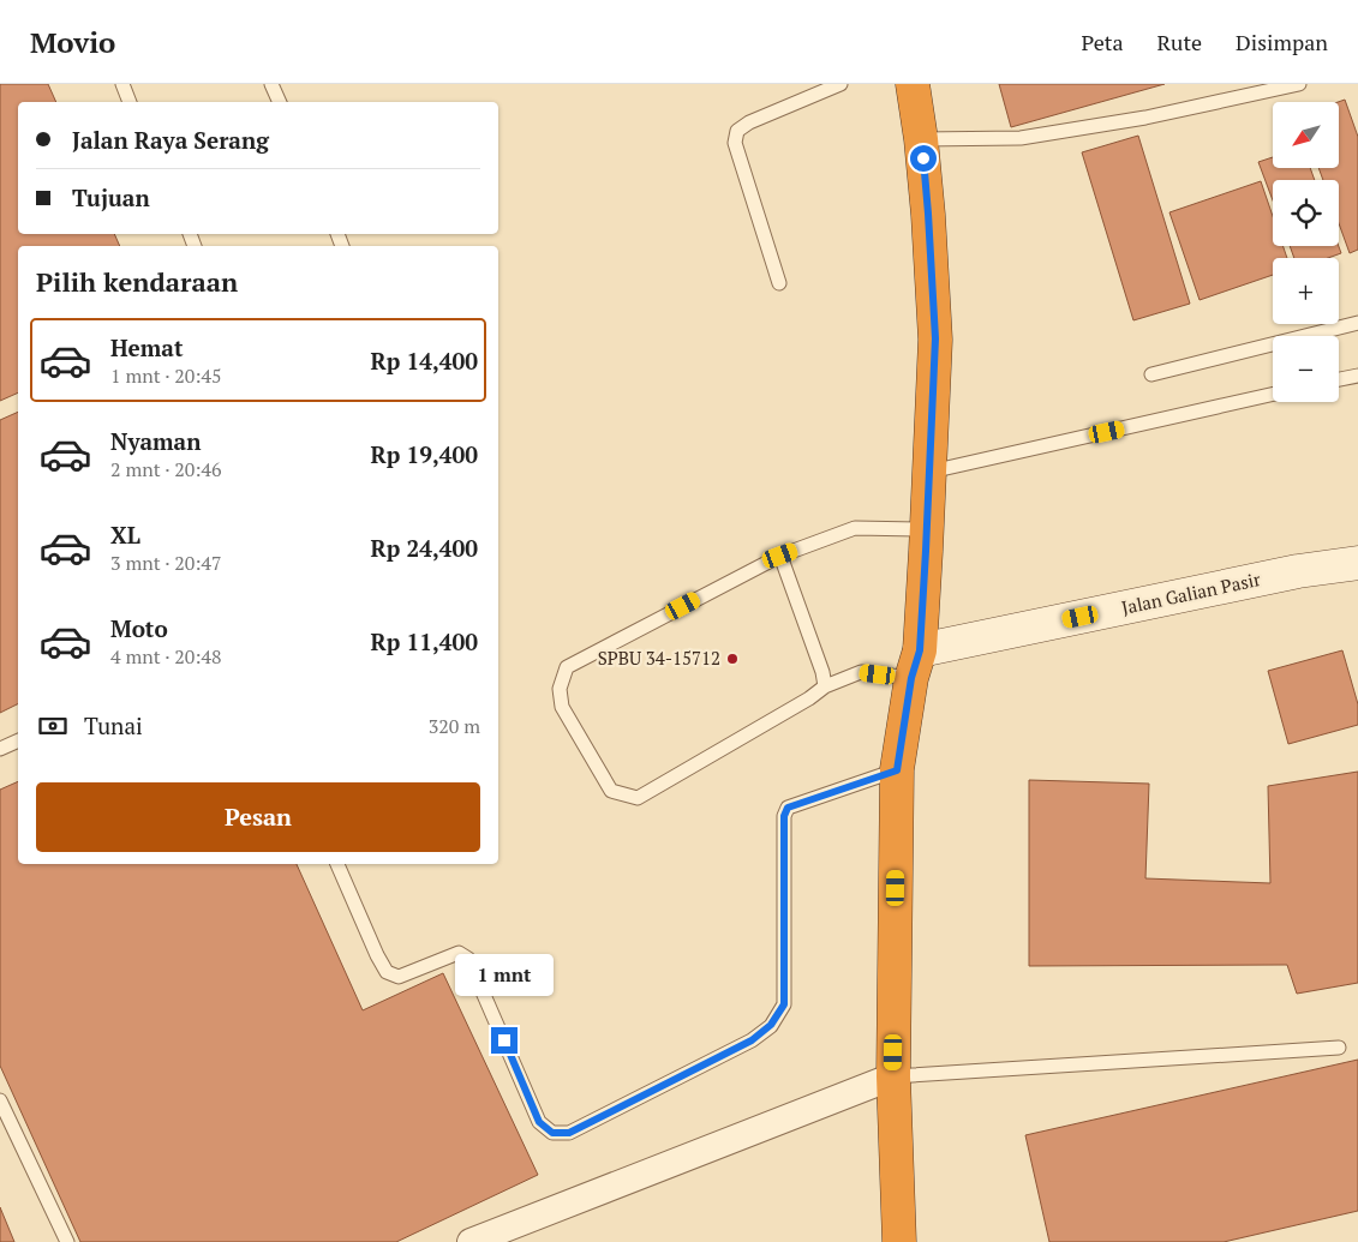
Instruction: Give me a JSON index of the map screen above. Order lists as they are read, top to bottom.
{
  "streets": {
    "street": ["Jalan Galian Pasir"]
  },
  "places": ["SPBU 34-15712"],
  "north": "bottom left",
  "page": {
    "header": "Movio",
    "nav": ["Peta", "Rute", "Disimpan"],
    "map_buttons": ["+", "−"],
    "banner": ["Jalan Raya Serang", "Tujuan"],
    "heading": "Pilih kendaraan",
    "list": [
      {
        "name": "Hemat",
        "note": "1 mnt · 20:45",
        "value": "Rp 14,400"
      },
      {
        "name": "Nyaman",
        "note": "2 mnt · 20:46",
        "value": "Rp 19,400"
      },
      {
        "name": "XL",
        "note": "3 mnt · 20:47",
        "value": "Rp 24,400"
      },
      {
        "name": "Moto",
        "note": "4 mnt · 20:48",
        "value": "Rp 11,400"
      }
    ],
    "pay": ["Tunai", "320 m"],
    "buttons": "Pesan",
    "bubble": "1 mnt"
  }
}
